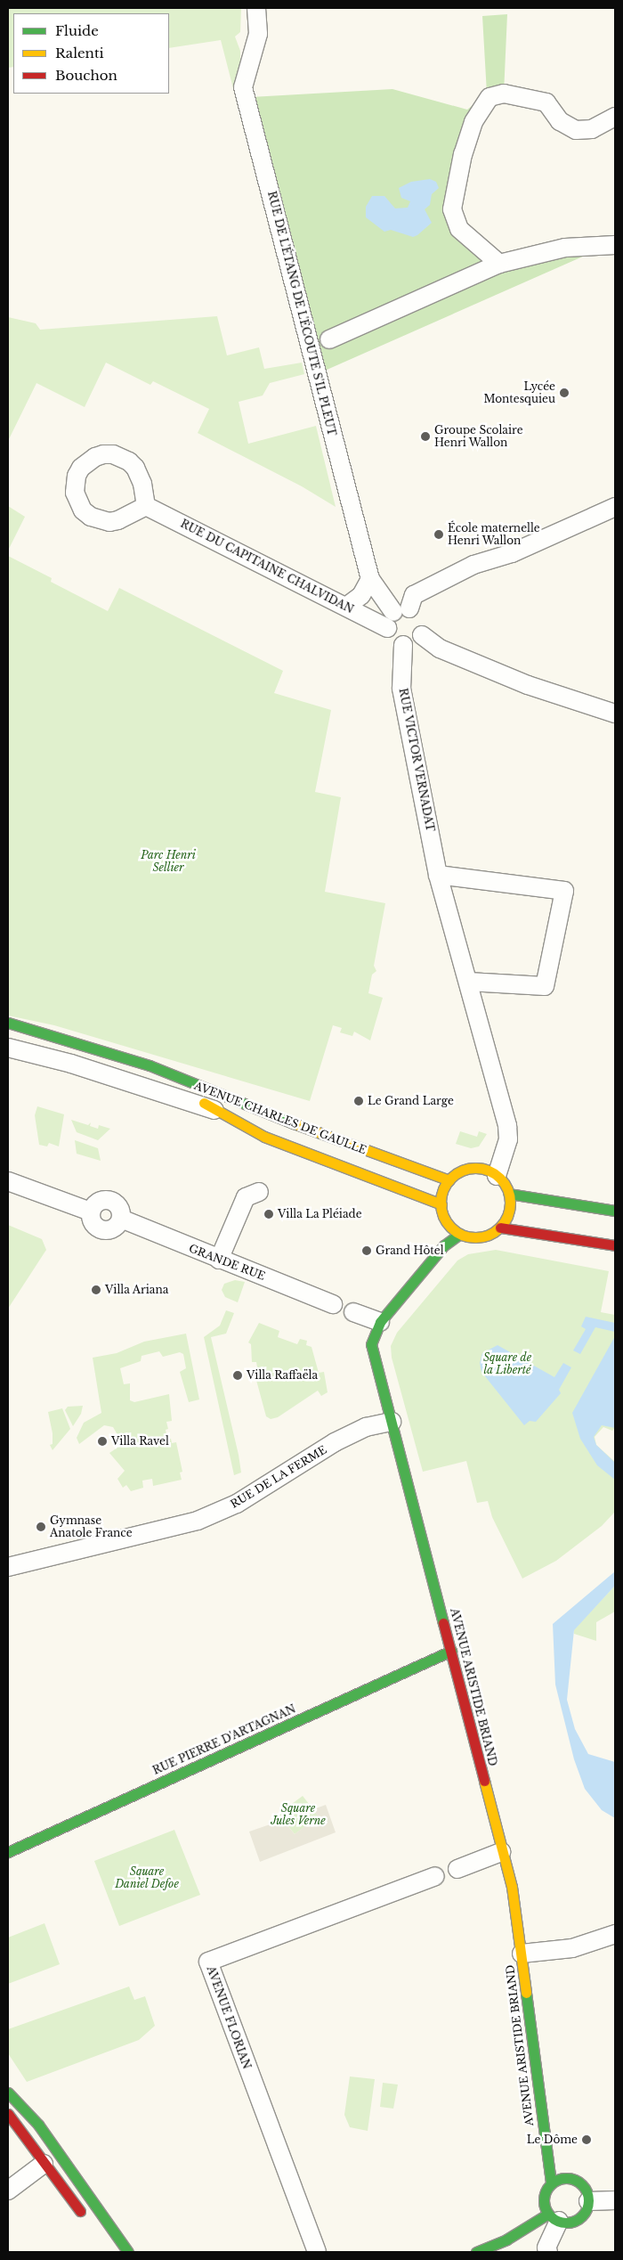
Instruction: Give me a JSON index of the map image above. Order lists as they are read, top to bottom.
{
  "streets": {
    "street": [
      "RUE DE L'ÉTANG DE L'ÉCOUTE S'IL PLEUT",
      "RUE DU CAPITAINE CHALVIDAN",
      "RUE VICTOR VERNADAT",
      "AVENUE CHARLES DE GAULLE",
      "GRANDE RUE",
      "RUE DE LA FERME",
      "AVENUE ARISTIDE BRIAND",
      "RUE PIERRE D'ARTAGNAN",
      "AVENUE FLORIAN"
    ]
  },
  "crossings": [
    ["RUE DE L'ÉTANG DE L'ÉCOUTE S'IL PLEUT", "RUE DU CAPITAINE CHALVIDAN"],
    ["RUE DE L'ÉTANG DE L'ÉCOUTE S'IL PLEUT", "RUE VICTOR VERNADAT"],
    ["RUE DU CAPITAINE CHALVIDAN", "RUE VICTOR VERNADAT"],
    ["RUE VICTOR VERNADAT", "AVENUE CHARLES DE GAULLE"],
    ["RUE VICTOR VERNADAT", "AVENUE ARISTIDE BRIAND"],
    ["AVENUE CHARLES DE GAULLE", "AVENUE ARISTIDE BRIAND"],
    ["RUE DE LA FERME", "AVENUE ARISTIDE BRIAND"],
    ["AVENUE ARISTIDE BRIAND", "RUE PIERRE D'ARTAGNAN"]
  ],
  "parks": [
    "Parc Henri Sellier",
    "Square de la Liberté",
    "Square Jules Verne",
    "Square Daniel Defoe"
  ],
  "places": [
    "Lycée Montesquieu",
    "Groupe Scolaire Henri Wallon",
    "École maternelle Henri Wallon",
    "Le Grand Large",
    "Villa La Pléiade",
    "Grand Hôtel",
    "Villa Ariana",
    "Villa Raffaëla",
    "Villa Ravel",
    "Gymnase Anatole France",
    "Le Dôme"
  ],
  "legend": ["Fluide", "Ralenti", "Bouchon"]
}
